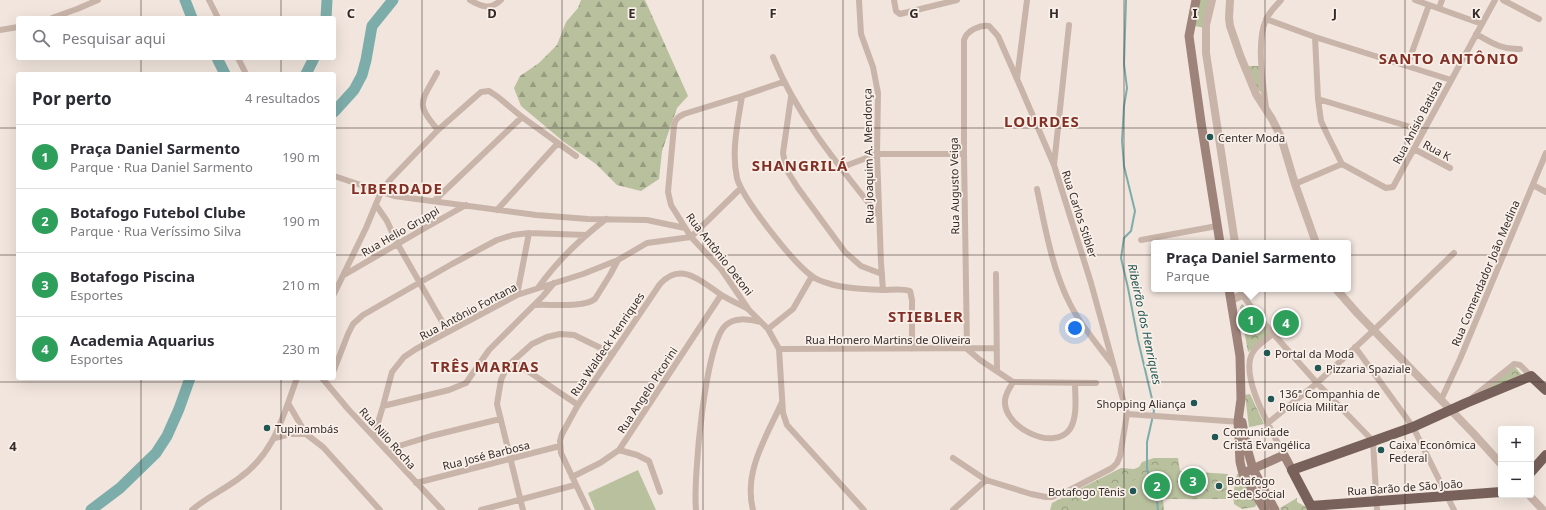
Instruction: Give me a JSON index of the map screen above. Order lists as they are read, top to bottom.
{
  "streets": {
    "main road": ["Rua Barão de São João"],
    "street": [
      "Rua Anísio Batista",
      "Rua K",
      "Rua Joaquim A. Mendonça",
      "Rua Augusto Veiga",
      "Rua Carlos Stibler",
      "Rua Helio Gruppi",
      "Rua Antônio Detoni",
      "Rua Comendador João Medina",
      "Rua Antônio Fontana",
      "Rua Homero Martins de Oliveira",
      "Rua Waldeck Henriques",
      "Rua Angelo Picorini",
      "Rua Nilo Rocha",
      "Rua José Barbosa"
    ]
  },
  "crossings": [
    ["Rua Anísio Batista", "Rua K"],
    ["Rua Augusto Veiga", "Rua Homero Martins de Oliveira"],
    ["Rua Antônio Detoni", "Rua Antônio Fontana"],
    ["Rua Antônio Detoni", "Rua Waldeck Henriques"],
    ["Rua Antônio Fontana", "Rua Nilo Rocha"],
    ["Rua Waldeck Henriques", "Rua Angelo Picorini"],
    ["Rua Waldeck Henriques", "Rua José Barbosa"],
    ["Rua Nilo Rocha", "Rua José Barbosa"]
  ],
  "districts": [
    "SANTO ANTÔNIO",
    "LOURDES",
    "SHANGRILÁ",
    "LIBERDADE",
    "STIEBLER",
    "TRÊS MARIAS"
  ],
  "water": ["Ribeirão dos Henriques"],
  "places": [
    "Center Moda",
    "Portal da Moda",
    "Pizzaria Spaziale",
    "136ª Companhia de Polícia Militar",
    "Shopping Aliança",
    "Tupinambás",
    "Comunidade Cristã Evangélica",
    "Caixa Econômica Federal",
    "Botafogo Sede Social",
    "Botafogo Tênis"
  ],
  "page": {
    "search": "Pesquisar aqui",
    "heading": ["Por perto", "4 resultados"],
    "list": [
      {
        "mark": "1",
        "name": "Praça Daniel Sarmento",
        "note": "Parque · Rua Daniel Sarmento",
        "value": "190 m"
      },
      {
        "mark": "2",
        "name": "Botafogo Futebol Clube",
        "note": "Parque · Rua Veríssimo Silva",
        "value": "190 m"
      },
      {
        "mark": "3",
        "name": "Botafogo Piscina",
        "note": "Esportes",
        "value": "210 m"
      },
      {
        "mark": "4",
        "name": "Academia Aquarius",
        "note": "Esportes",
        "value": "230 m"
      }
    ],
    "popup": ["Praça Daniel Sarmento", "Parque"],
    "pins": [
      "1",
      "4",
      "3",
      "2"
    ],
    "map_buttons": ["+", "−"]
  },
  "grid": {
    "columns": [
      "C",
      "D",
      "E",
      "F",
      "G",
      "H",
      "I",
      "J",
      "K"
    ],
    "rows": ["4"]
  }
}
